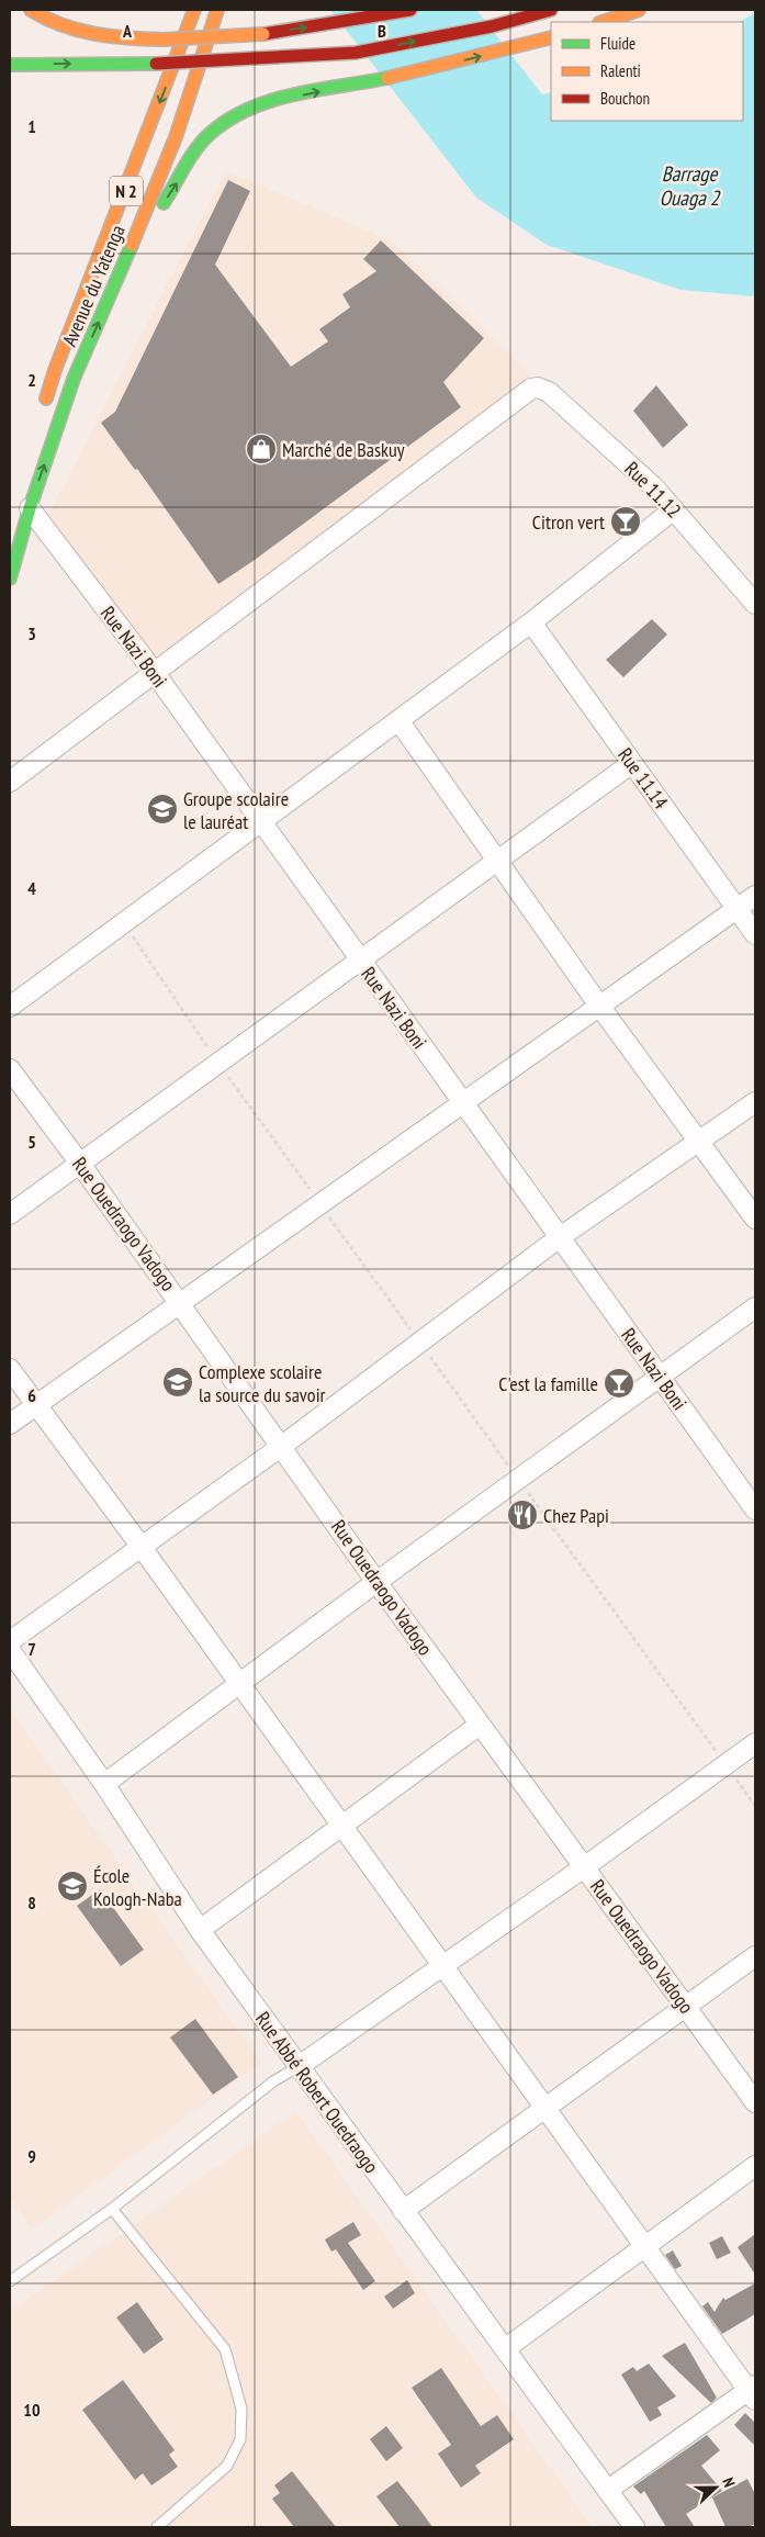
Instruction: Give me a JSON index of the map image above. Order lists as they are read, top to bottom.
{
  "streets": {
    "main road": ["N 2", "Avenue du Yatenga"],
    "street": [
      "Rue 11.12",
      "Rue Nazi Boni",
      "Rue 11.14",
      "Rue Ouedraogo Vadogo",
      "Rue Abbé Robert Ouedraogo"
    ]
  },
  "crossings": [
    ["Avenue du Yatenga", "Rue Nazi Boni"],
    ["Rue 11.12", "Rue Nazi Boni"]
  ],
  "water": ["Barrage Ouaga 2"],
  "places": {
    "shop": ["Marché de Baskuy"],
    "bar": ["Citron vert", "C'est la famille"],
    "school or university": ["Groupe scolaire le lauréat", "Complexe scolaire la source du savoir", "École Kologh-Naba"],
    "restaurant": ["Chez Papi"]
  },
  "legend": ["Fluide", "Ralenti", "Bouchon"],
  "north": "right",
  "grid": {
    "columns": ["A", "B"],
    "rows": [
      "1",
      "2",
      "3",
      "4",
      "5",
      "6",
      "7",
      "8",
      "9",
      "10"
    ]
  }
}
